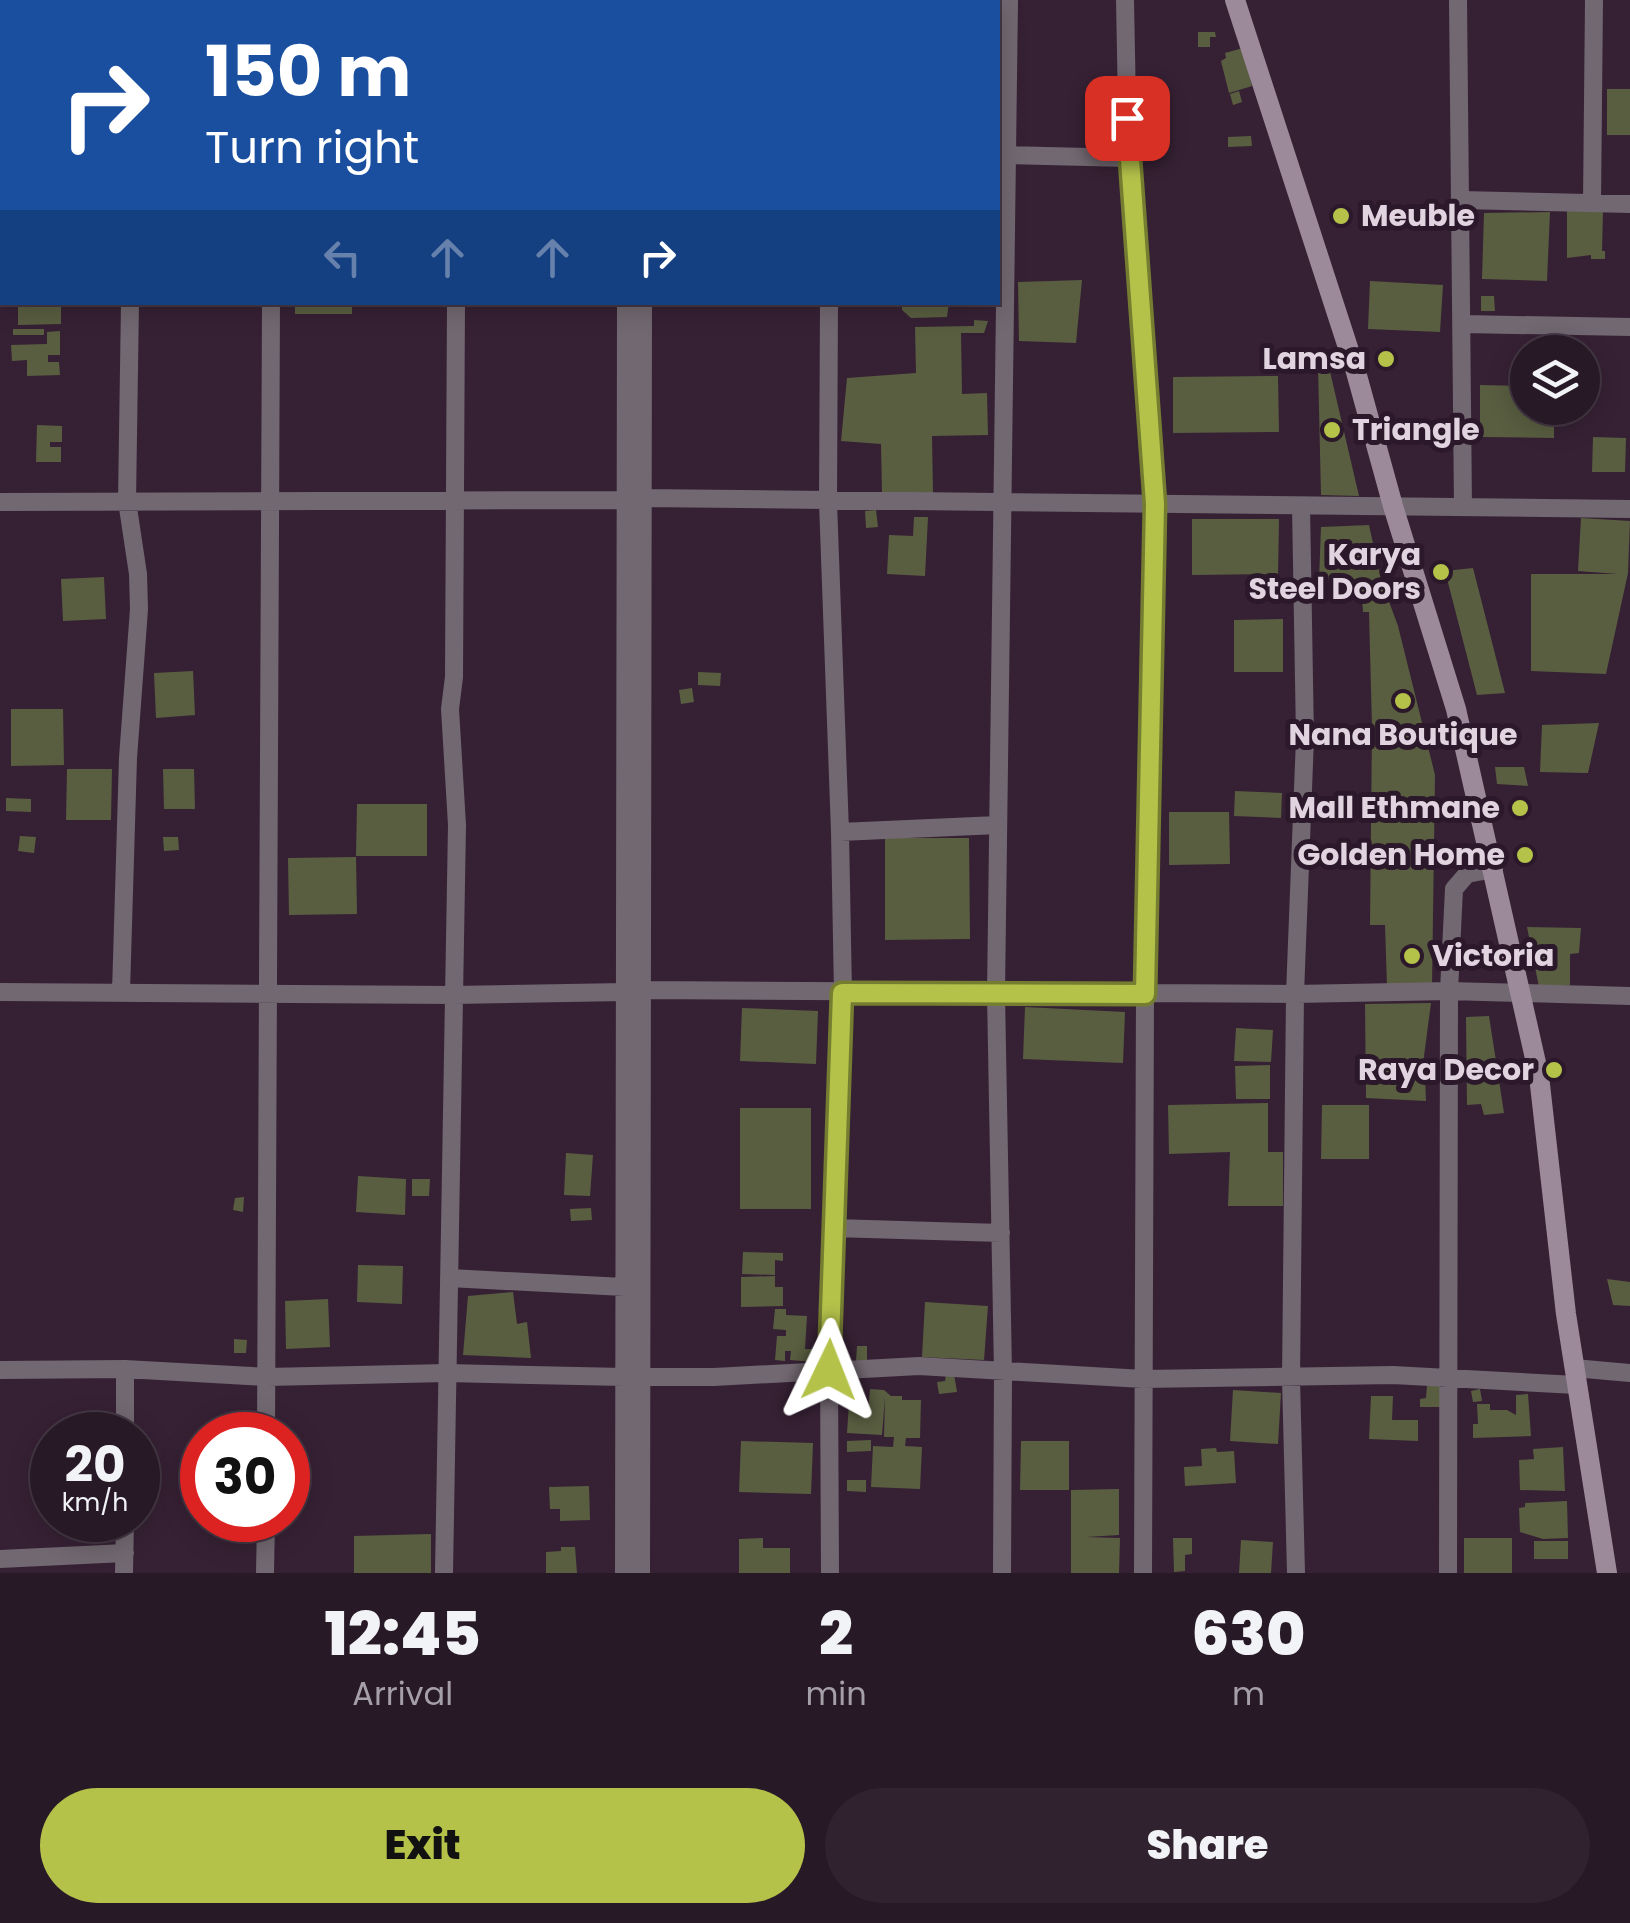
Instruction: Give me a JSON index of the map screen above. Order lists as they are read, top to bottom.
{
  "places": [
    "Meuble",
    "Lamsa",
    "Triangle",
    "Karya Steel Doors",
    "Nana Boutique",
    "Mall Ethmane",
    "Golden Home",
    "Victoria",
    "Raya Decor"
  ],
  "page": {
    "turn": ["150 m", "Turn right"],
    "speed": "20 km/h",
    "limit": "30",
    "eta": [
      "12:45",
      "Arrival",
      "2",
      "min",
      "630",
      "m"
    ],
    "buttons": ["Exit", "Share"]
  }
}
